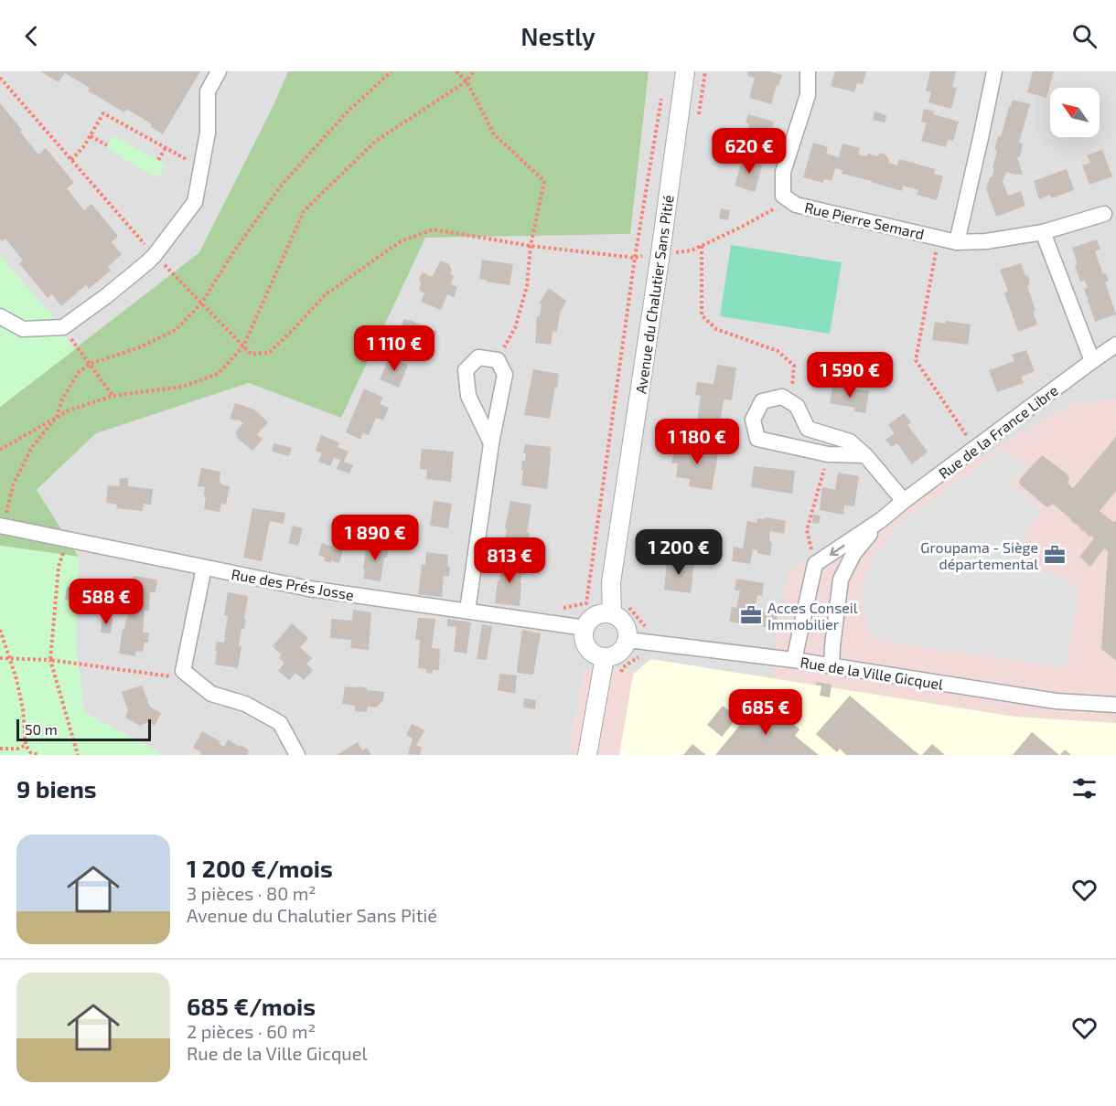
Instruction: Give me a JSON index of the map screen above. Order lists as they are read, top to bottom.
{
  "streets": {
    "street": [
      "Rue Pierre Semard",
      "Avenue du Chalutier Sans Pitié",
      "Rue de la France Libre",
      "Rue des Prés Josse",
      "Rue de la Ville Gicquel"
    ]
  },
  "crossings": [
    ["Avenue du Chalutier Sans Pitié", "Rue des Prés Josse"],
    ["Avenue du Chalutier Sans Pitié", "Rue de la Ville Gicquel"],
    ["Rue de la France Libre", "Rue de la Ville Gicquel"],
    ["Rue des Prés Josse", "Rue de la Ville Gicquel"]
  ],
  "places": {
    "office": ["Groupama - Siège départemental", "Acces Conseil Immobilier"]
  },
  "scale_bar": "50 m",
  "north": "top left",
  "page": {
    "header": "Nestly",
    "price": [
      "620 €",
      "1 110 €",
      "1 590 €",
      "1 180 €",
      "1 890 €",
      "1 200 €",
      "813 €",
      "588 €",
      "685 €"
    ],
    "scale": "50 m",
    "heading": "9 biens",
    "list": [
      {
        "name": "1 200 €/mois",
        "note": "3 pièces · 80 m² · Avenue du Chalutier Sans Pitié"
      },
      {
        "name": "685 €/mois",
        "note": "2 pièces · 60 m² · Rue de la Ville Gicquel"
      }
    ]
  }
}
